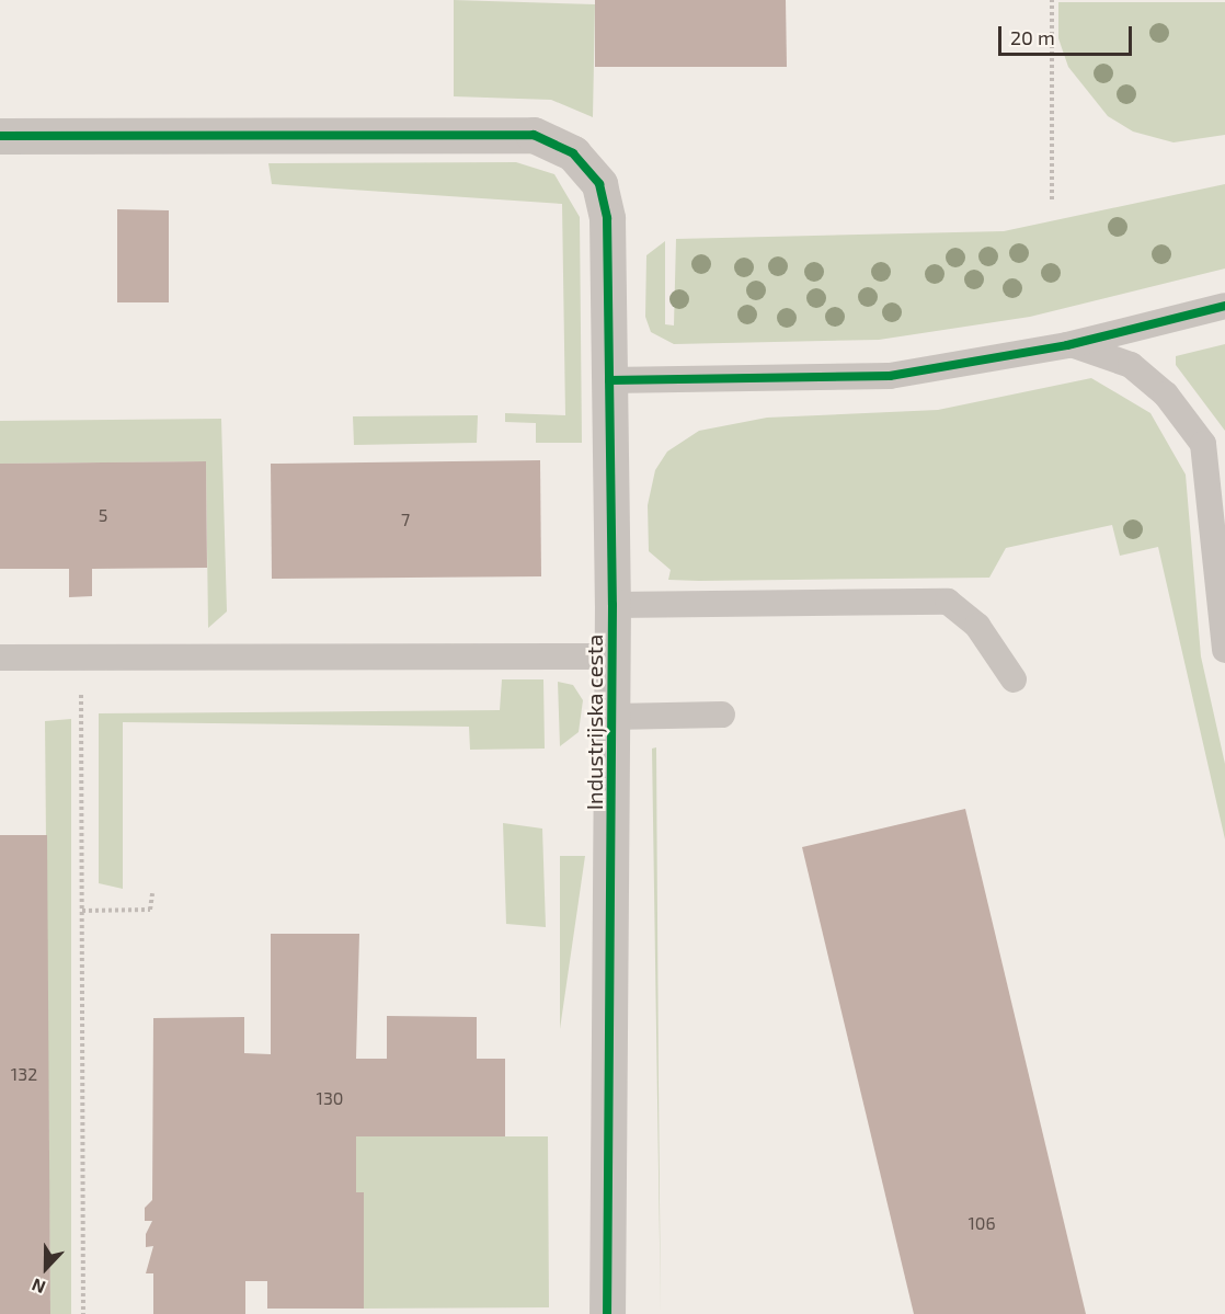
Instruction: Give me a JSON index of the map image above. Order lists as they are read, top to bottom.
{
  "streets": {
    "street": ["Industrijska cesta"]
  },
  "house_numbers": [
    "5",
    "7",
    "132",
    "130",
    "106"
  ],
  "scale_bar": "20 m",
  "north": "bottom"
}
